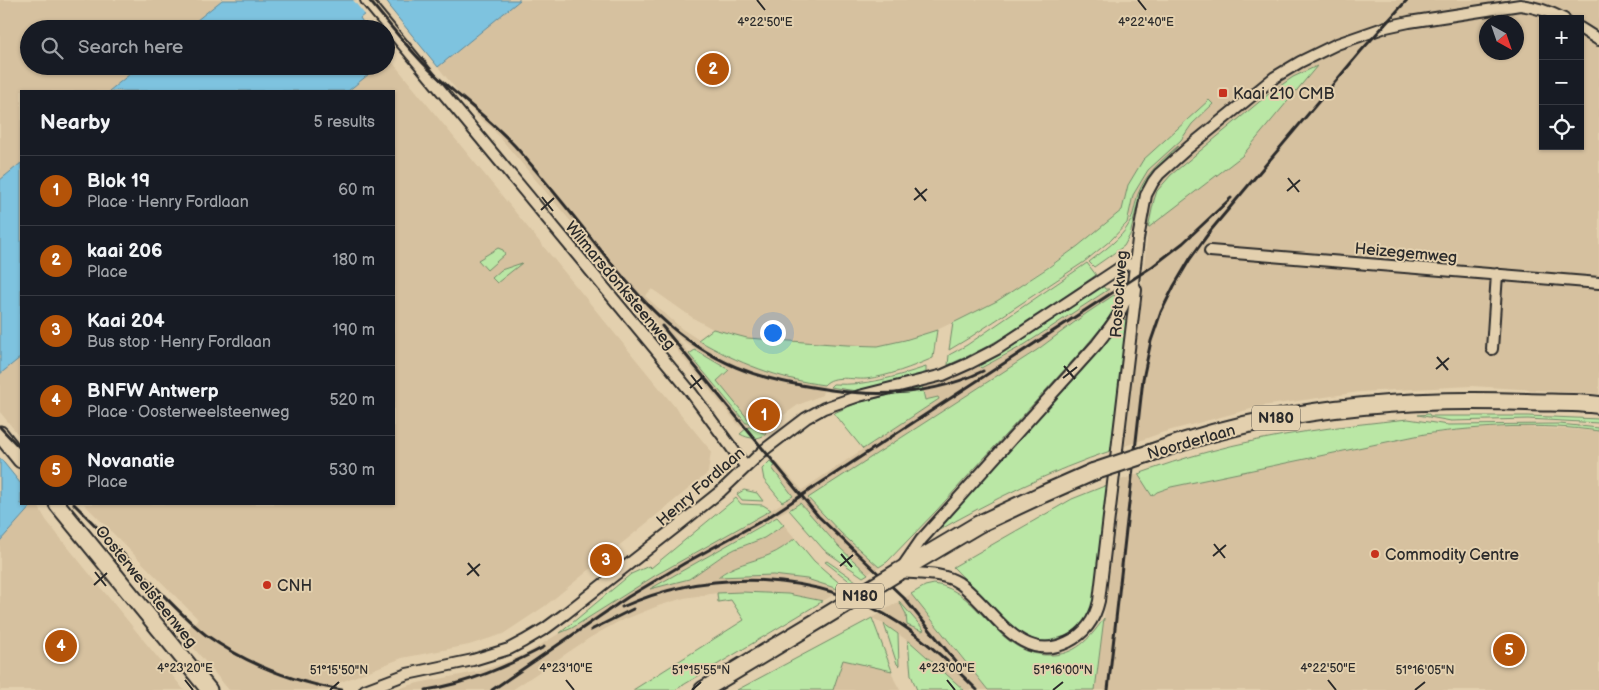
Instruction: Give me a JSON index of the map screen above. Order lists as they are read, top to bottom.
{
  "streets": {
    "main road": ["N180", "Noorderlaan", "Oosterweelsteenweg"],
    "street": [
      "Heizegemweg",
      "Wilmarsdonksteenweg",
      "Rostockweg",
      "Henry Fordlaan"
    ]
  },
  "crossings": [
    ["Wilmarsdonksteenweg", "Henry Fordlaan"],
    ["Rostockweg", "Noorderlaan"],
    ["Rostockweg", "Henry Fordlaan"]
  ],
  "places": {
    "transit": ["Kaai 210 CMB"],
    "other": ["Commodity Centre", "CNH"]
  },
  "north": "bottom right",
  "page": {
    "map_buttons": ["+", "−"],
    "search": "Search here",
    "pins": [
      "2",
      "1",
      "3",
      "4",
      "5"
    ],
    "heading": ["Nearby", "5 results"],
    "list": [
      {
        "mark": "1",
        "name": "Blok 19",
        "note": "Place · Henry Fordlaan",
        "value": "60 m"
      },
      {
        "mark": "2",
        "name": "kaai 206",
        "note": "Place",
        "value": "180 m"
      },
      {
        "mark": "3",
        "name": "Kaai 204",
        "note": "Bus stop · Henry Fordlaan",
        "value": "190 m"
      },
      {
        "mark": "4",
        "name": "BNFW Antwerp",
        "note": "Place · Oosterweelsteenweg",
        "value": "520 m"
      },
      {
        "mark": "5",
        "name": "Novanatie",
        "note": "Place",
        "value": "530 m"
      }
    ]
  },
  "coordinates": [
    "4°22'50\"E",
    "4°22'40\"E",
    "4°23'20\"E",
    "4°23'10\"E",
    "4°23'00\"E",
    "51°15'50\"N",
    "51°15'55\"N",
    "51°16'00\"N",
    "51°16'05\"N"
  ]
}
